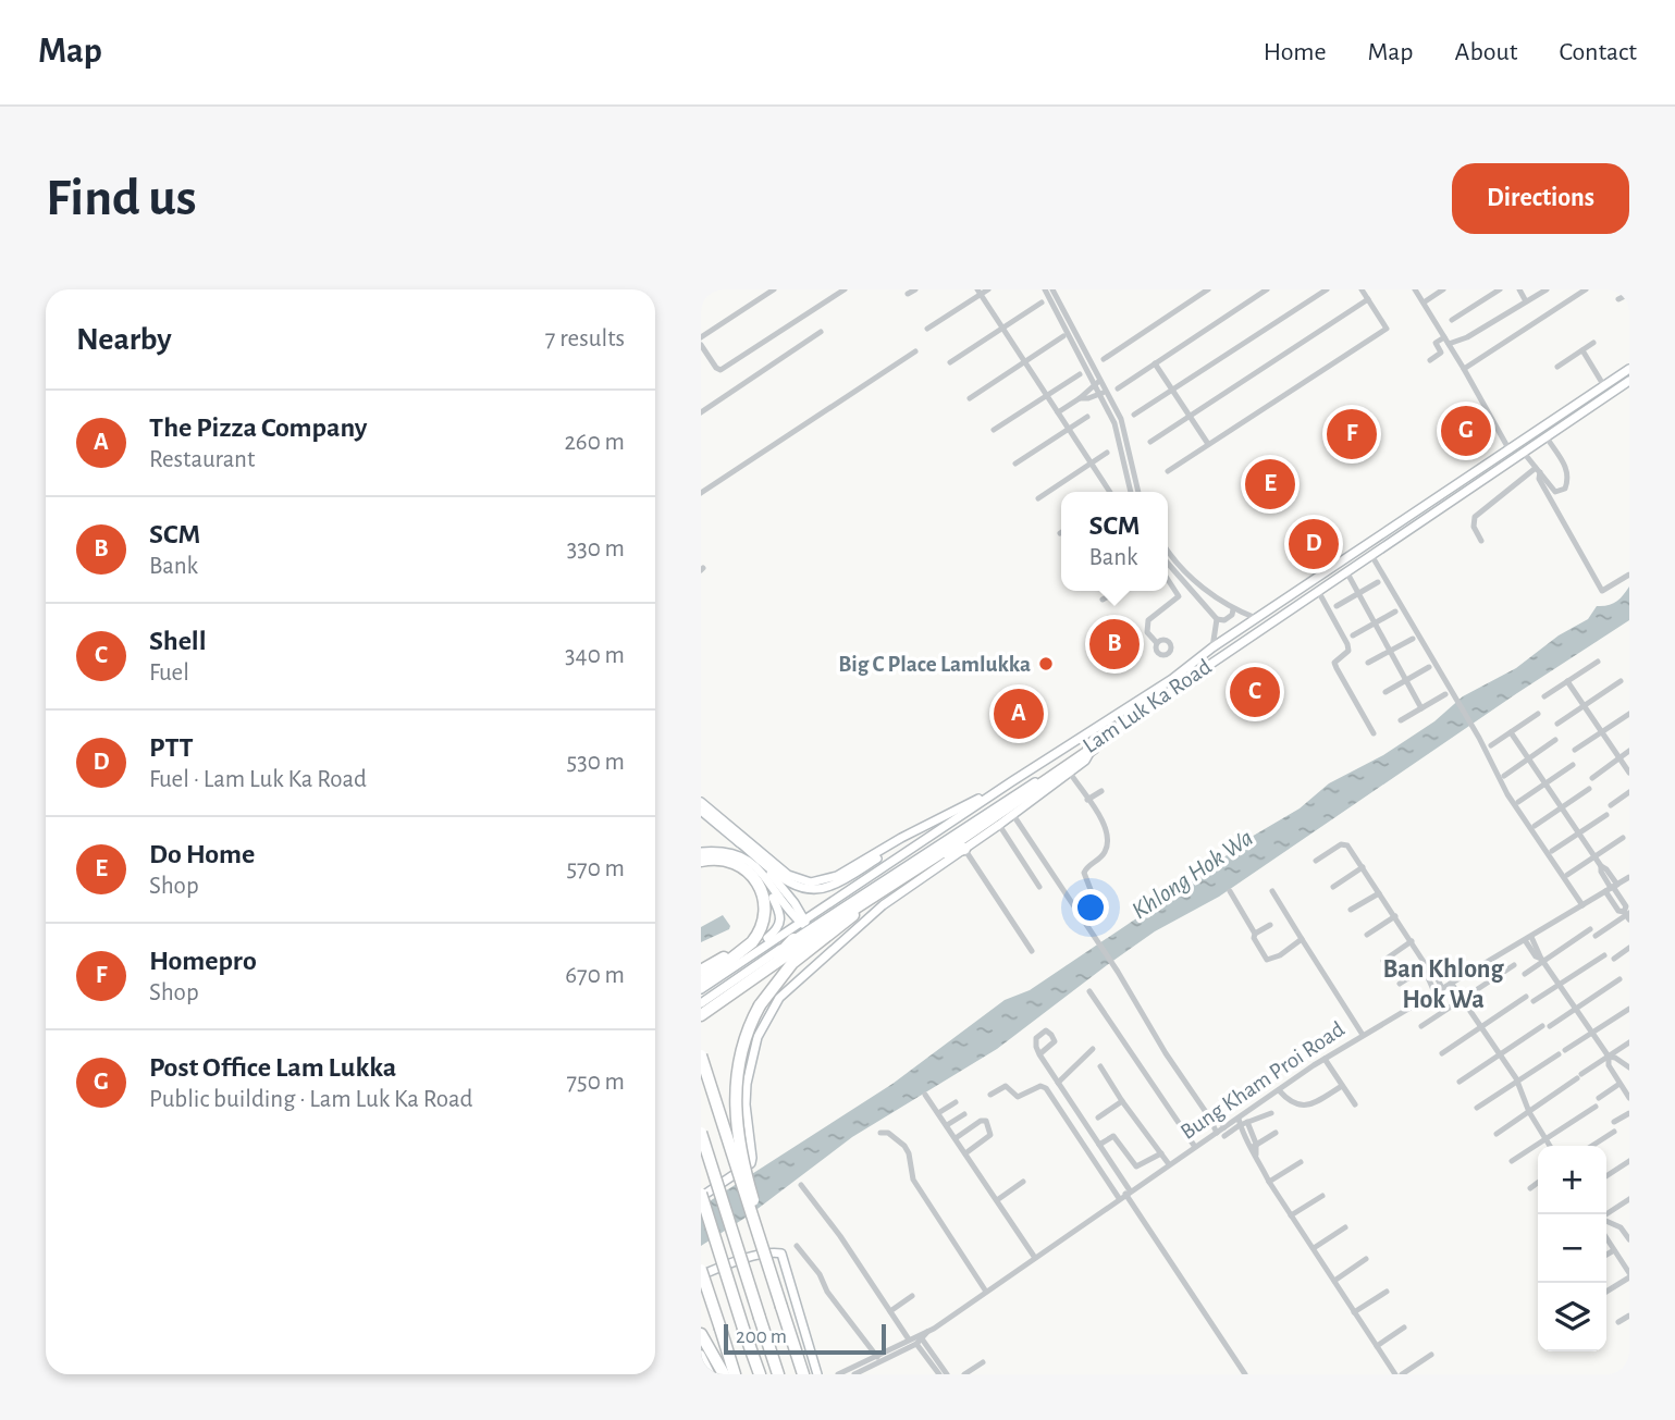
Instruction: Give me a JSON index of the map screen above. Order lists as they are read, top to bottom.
{
  "streets": {
    "main road": ["Lam Luk Ka Road"],
    "street": ["Bung Kham Proi Road"]
  },
  "districts": ["Ban Khlong Hok Wa"],
  "water": ["Khlong Hok Wa"],
  "places": ["Big C Place Lamlukka"],
  "scale_bar": "200 m",
  "page": {
    "header": "Map",
    "nav": [
      "Home",
      "Map",
      "About",
      "Contact"
    ],
    "buttons": "Directions",
    "title": "Find us",
    "heading": ["Nearby", "7 results"],
    "list": [
      {
        "mark": "A",
        "name": "The Pizza Company",
        "note": "Restaurant",
        "value": "260 m"
      },
      {
        "mark": "B",
        "name": "SCM",
        "note": "Bank",
        "value": "330 m"
      },
      {
        "mark": "C",
        "name": "Shell",
        "note": "Fuel",
        "value": "340 m"
      },
      {
        "mark": "D",
        "name": "PTT",
        "note": "Fuel · Lam Luk Ka Road",
        "value": "530 m"
      },
      {
        "mark": "E",
        "name": "Do Home",
        "note": "Shop",
        "value": "570 m"
      },
      {
        "mark": "F",
        "name": "Homepro",
        "note": "Shop",
        "value": "670 m"
      },
      {
        "mark": "G",
        "name": "Post Office Lam Lukka",
        "note": "Public building · Lam Luk Ka Road",
        "value": "750 m"
      }
    ],
    "pins": [
      "G",
      "F",
      "E",
      "D",
      "B",
      "C",
      "A"
    ],
    "popup": ["SCM", "Bank"],
    "map_buttons": ["+", "−"],
    "scale": "200 m"
  }
}
